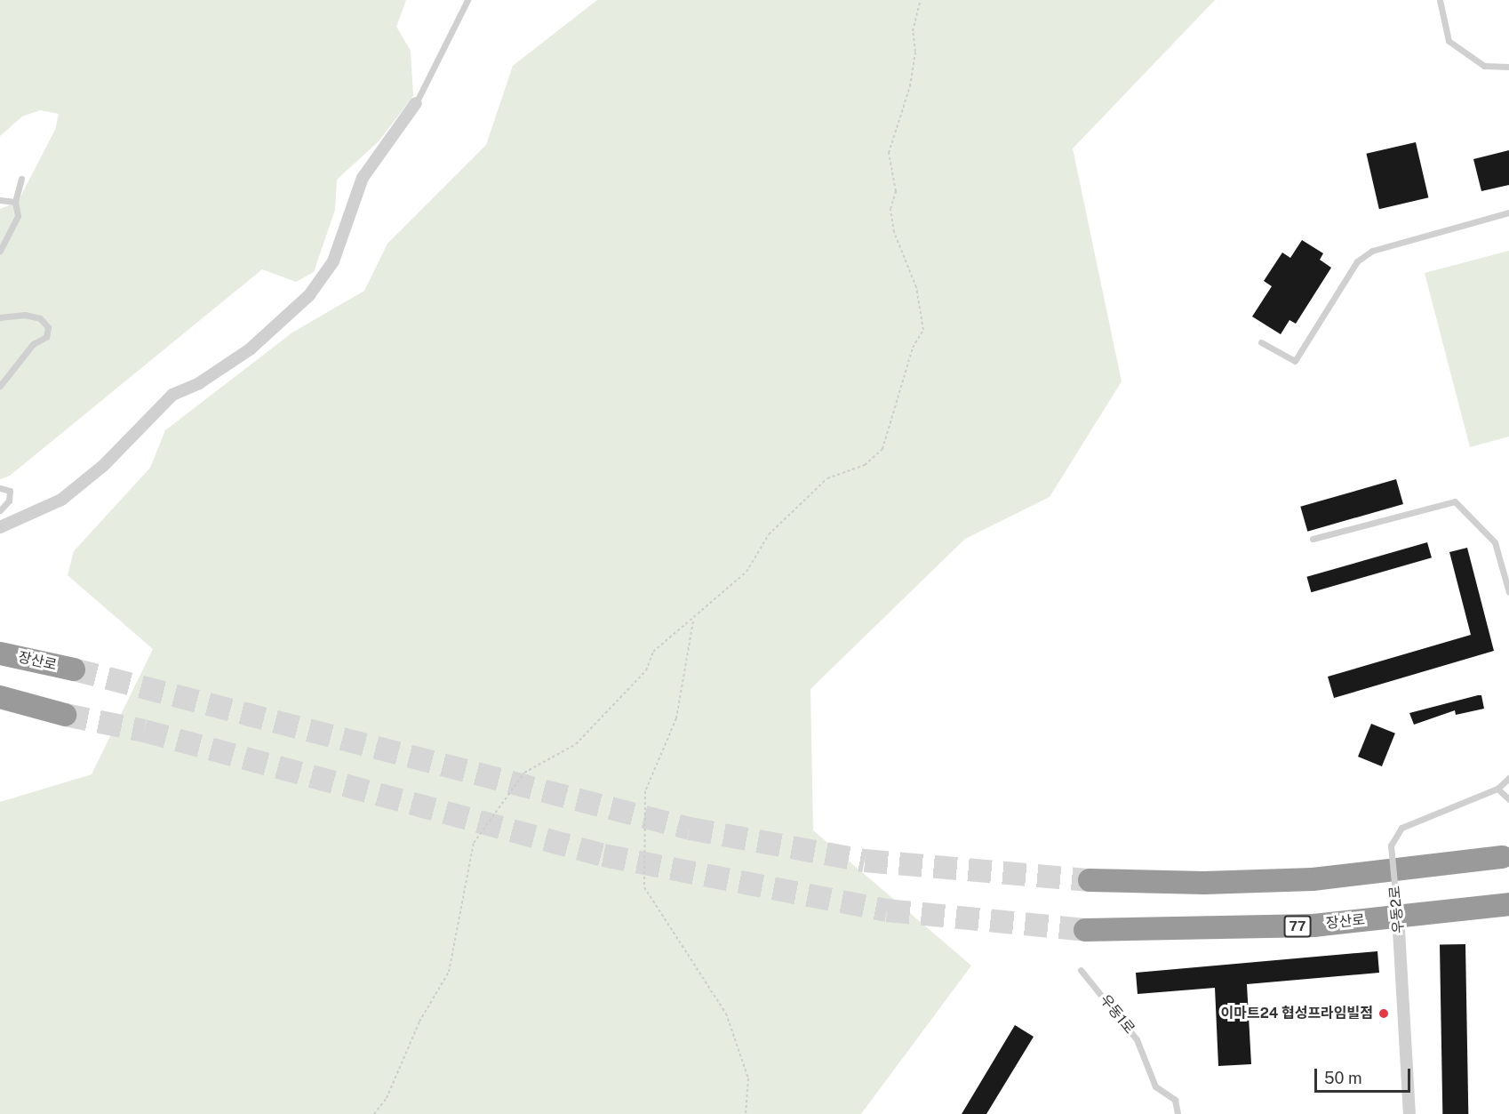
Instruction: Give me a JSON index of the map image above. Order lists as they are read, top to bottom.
{
  "streets": {
    "highway": ["장산로", "77"],
    "street": ["우동2로"],
    "lane": ["우동1로"]
  },
  "places": ["이마트24 협성프라임빌점"],
  "scale_bar": "50 m"
}
